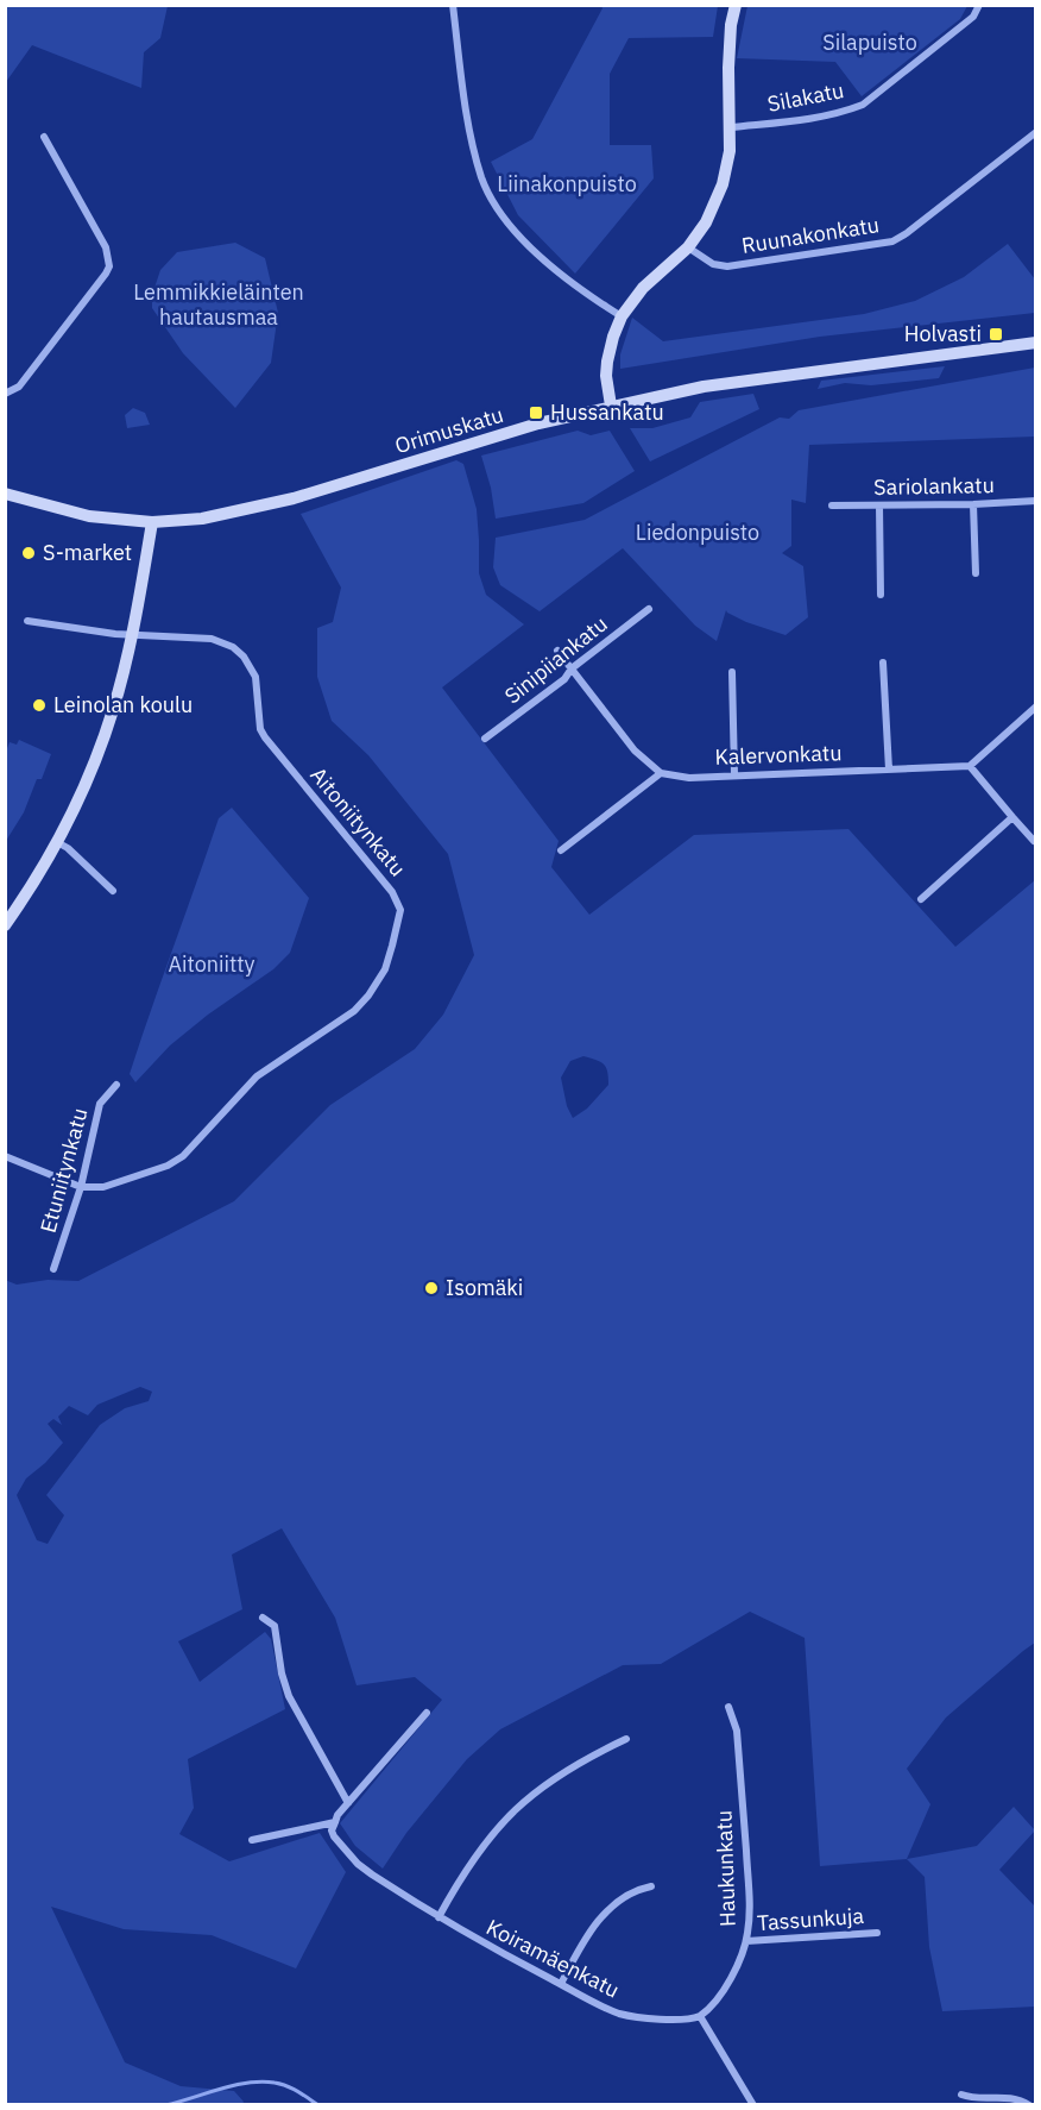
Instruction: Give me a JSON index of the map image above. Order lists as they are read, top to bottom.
{
  "streets": {
    "main road": ["Orimuskatu"],
    "street": [
      "Silakatu",
      "Ruunakonkatu",
      "Sariolankatu",
      "Sinipiiankatu",
      "Kalervonkatu",
      "Aitoniitynkatu",
      "Etuniitynkatu",
      "Haukunkatu",
      "Tassunkuja",
      "Koiramäenkatu"
    ]
  },
  "crossings": [
    ["Aitoniitynkatu", "Etuniitynkatu"],
    ["Haukunkatu", "Tassunkuja"],
    ["Haukunkatu", "Koiramäenkatu"]
  ],
  "parks": [
    "Silapuisto",
    "Liinakonpuisto",
    "Lemmikkieläinten hautausmaa",
    "Liedonpuisto",
    "Aitoniitty"
  ],
  "places": {
    "transit": ["Holvasti", "Hussankatu"],
    "other": ["S-market", "Leinolan koulu", "Isomäki"]
  }
}
